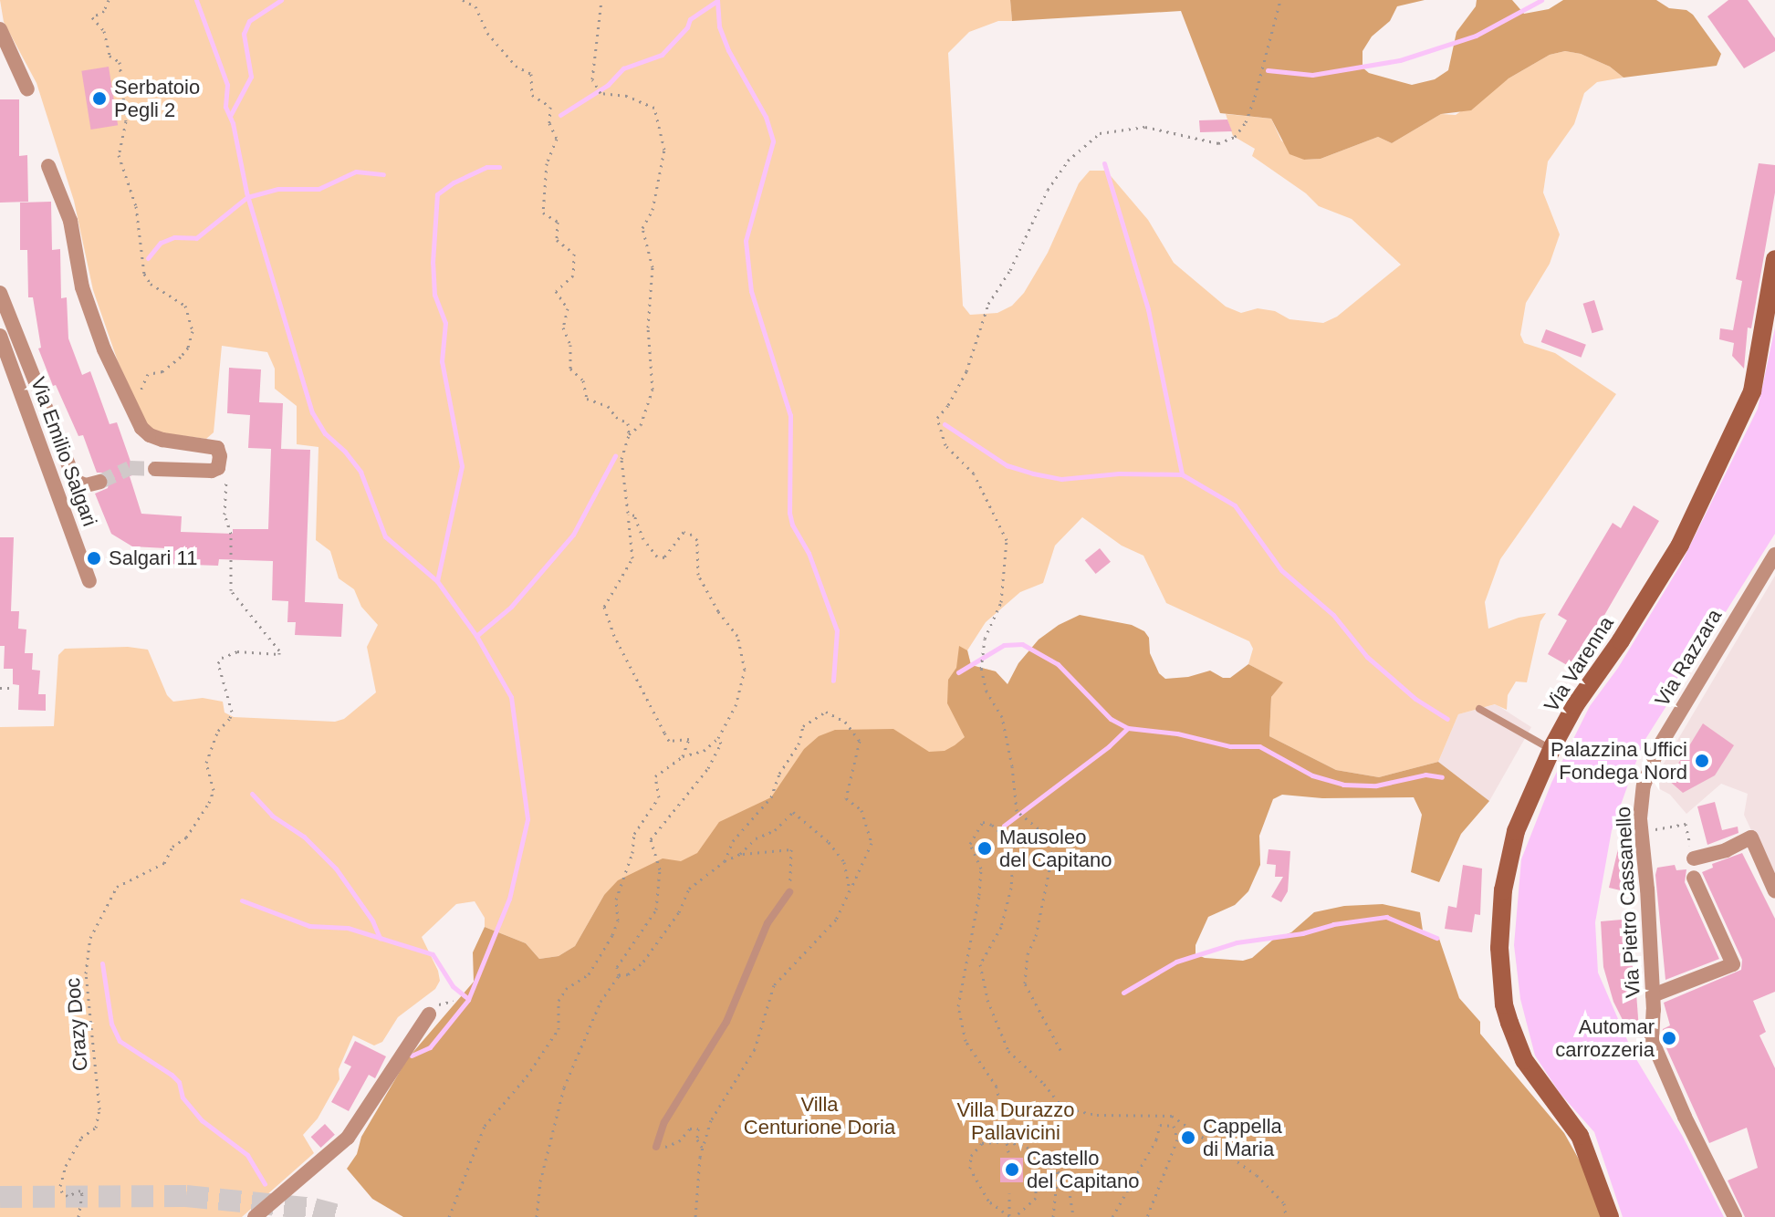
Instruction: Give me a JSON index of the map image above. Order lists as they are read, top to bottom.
{
  "streets": {
    "street": [
      "Via Emilio Salgari",
      "Via Razzara",
      "Via Varenna",
      "Via Pietro Cassanello"
    ],
    "path": ["Crazy Doc"]
  },
  "crossings": [
    ["Via Razzara", "Via Pietro Cassanello"]
  ],
  "parks": ["Villa Centurione Doria", "Villa Durazzo Pallavicini"],
  "places": [
    "Serbatoio Pegli 2",
    "Salgari 11",
    "Palazzina Uffici Fondega Nord",
    "Mausoleo del Capitano",
    "Automar carrozzeria",
    "Cappella di Maria",
    "Castello del Capitano"
  ]
}
